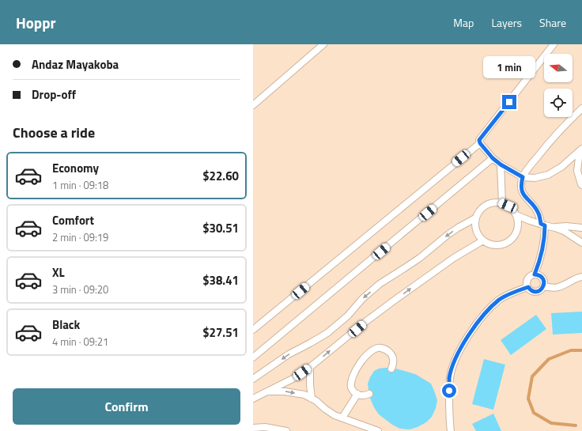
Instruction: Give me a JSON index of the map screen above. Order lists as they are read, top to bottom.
{
  "north": "left",
  "page": {
    "header": "Hoppr",
    "nav": ["Map", "Layers", "Share"],
    "banner": ["Andaz Mayakoba", "Drop-off"],
    "bubble": "1 min",
    "heading": "Choose a ride",
    "list": [
      {
        "name": "Economy",
        "note": "1 min · 09:18",
        "value": "$22.60"
      },
      {
        "name": "Comfort",
        "note": "2 min · 09:19",
        "value": "$30.51"
      },
      {
        "name": "XL",
        "note": "3 min · 09:20",
        "value": "$38.41"
      },
      {
        "name": "Black",
        "note": "4 min · 09:21",
        "value": "$27.51"
      }
    ],
    "buttons": "Confirm"
  }
}
